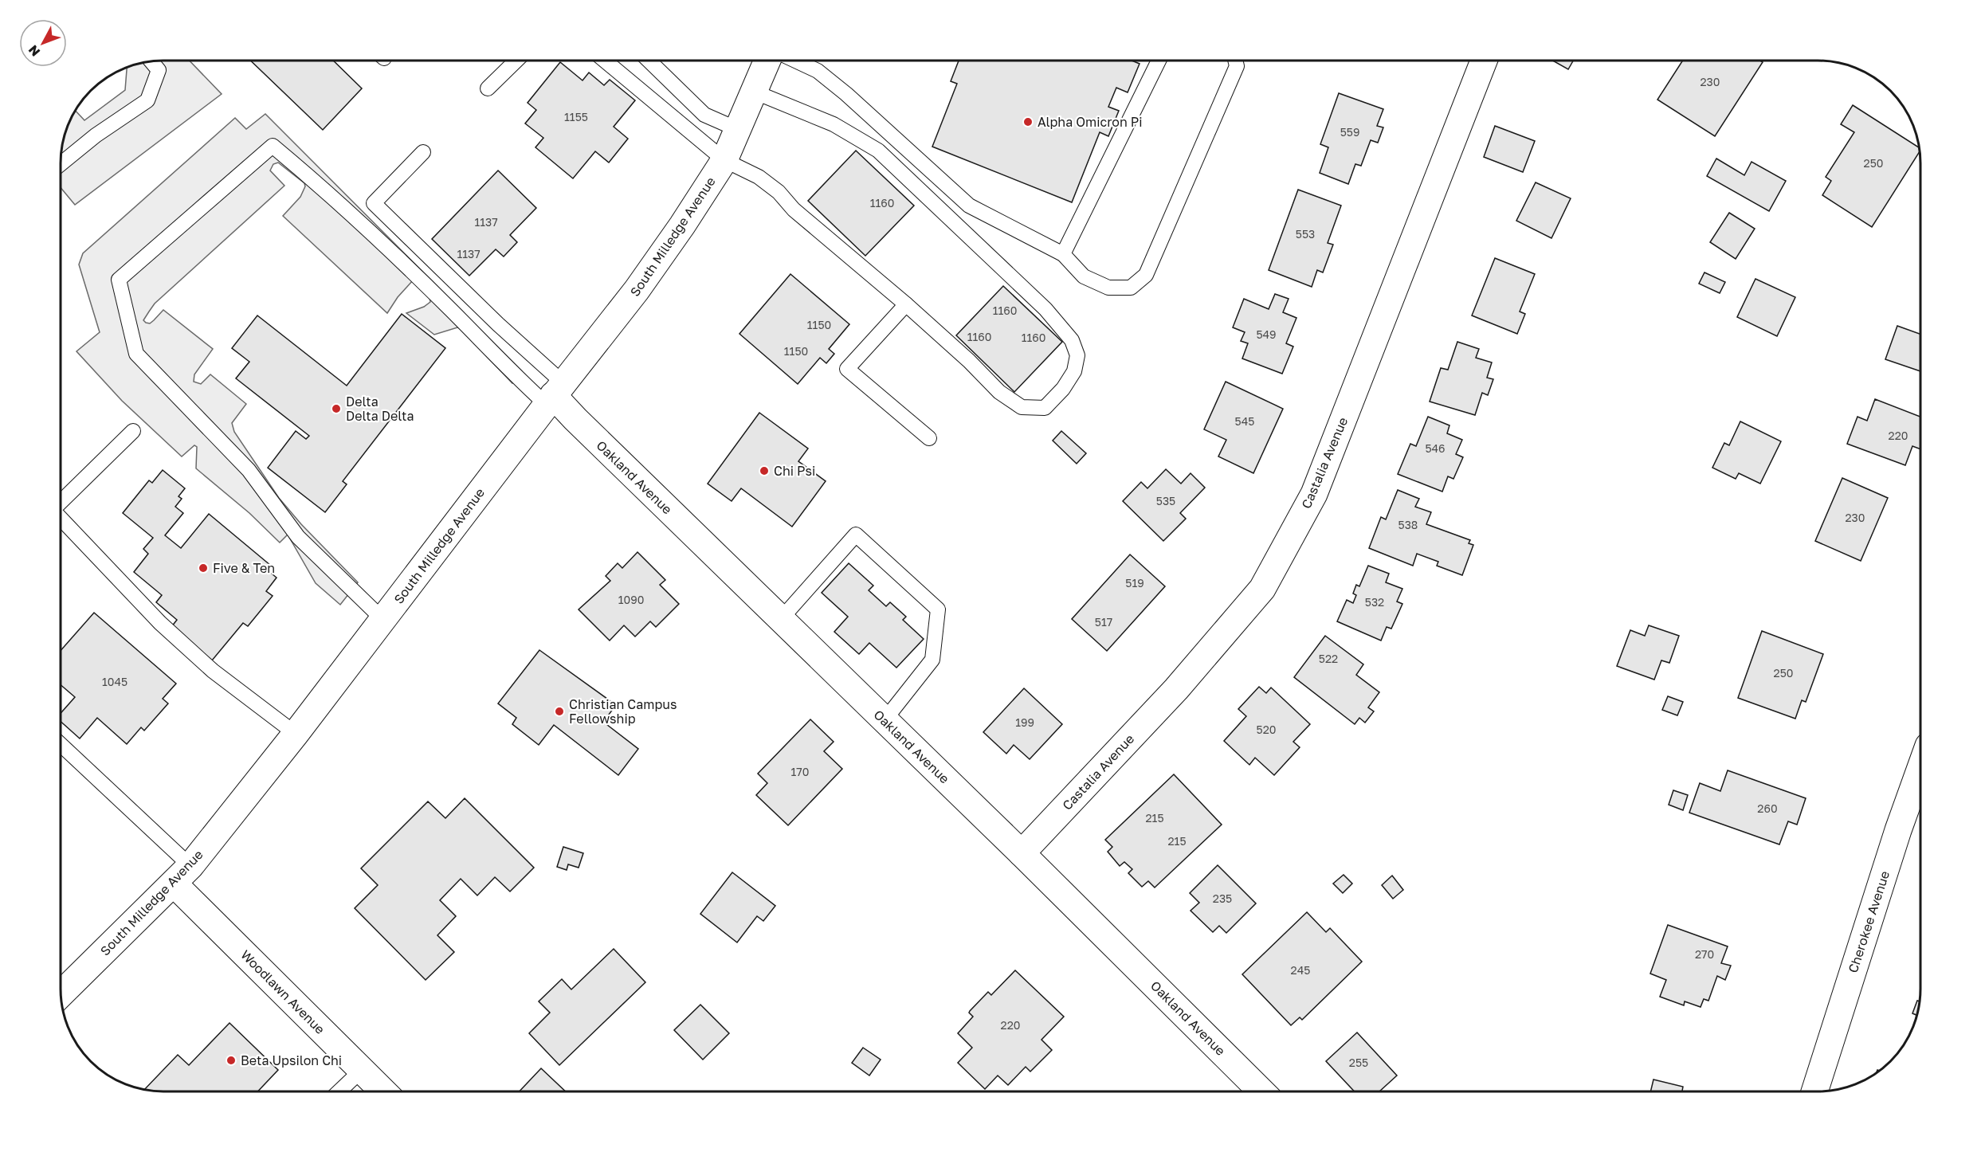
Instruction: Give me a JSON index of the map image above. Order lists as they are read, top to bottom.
{
  "streets": {
    "street": [
      "South Milledge Avenue",
      "Castalia Avenue",
      "Oakland Avenue",
      "Cherokee Avenue",
      "Woodlawn Avenue"
    ]
  },
  "crossings": [
    ["South Milledge Avenue", "Oakland Avenue"],
    ["South Milledge Avenue", "Woodlawn Avenue"],
    ["Castalia Avenue", "Oakland Avenue"]
  ],
  "places": [
    "Alpha Omicron Pi",
    "Delta Delta Delta",
    "Chi Psi",
    "Five & Ten",
    "Christian Campus Fellowship",
    "Beta Upsilon Chi"
  ],
  "house_numbers": [
    "230",
    "1155",
    "559",
    "250",
    "1160",
    "1137",
    "553",
    "1137",
    "1160",
    "1150",
    "549",
    "1160",
    "1160",
    "1150",
    "545",
    "220",
    "546",
    "535",
    "230",
    "538",
    "519",
    "1090",
    "532",
    "517",
    "522",
    "250",
    "1045",
    "199",
    "520",
    "170",
    "260",
    "215",
    "215",
    "235",
    "270",
    "245",
    "220",
    "255"
  ],
  "north": "bottom left"
}
